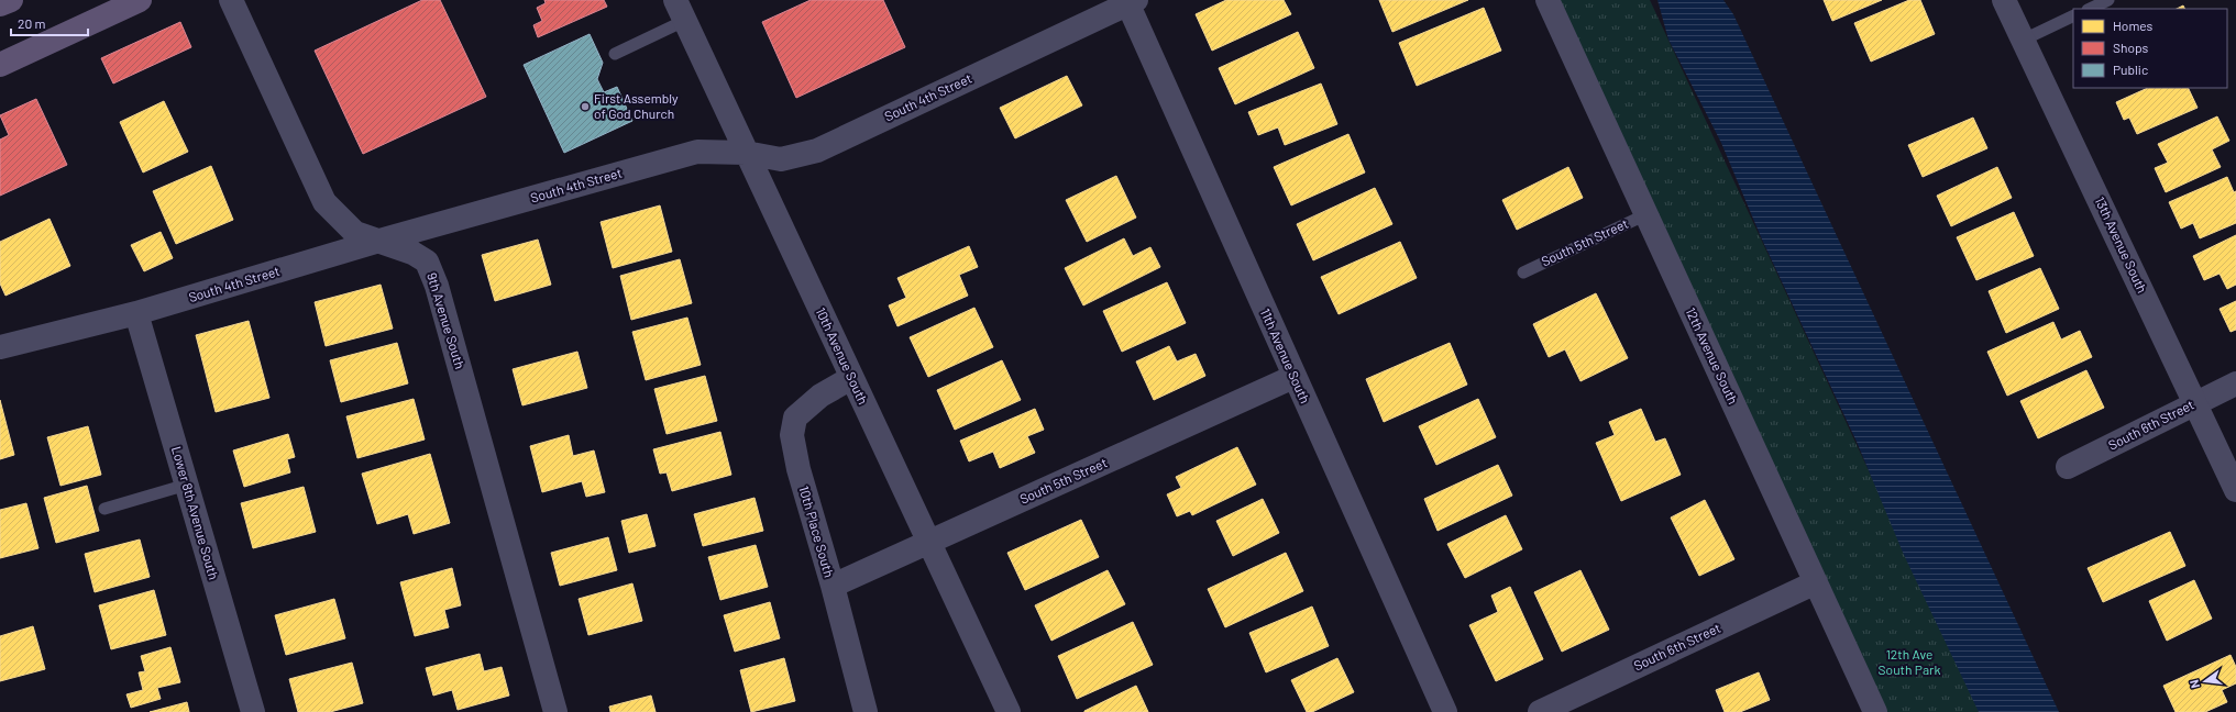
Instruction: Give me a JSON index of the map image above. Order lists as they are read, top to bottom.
{
  "streets": {
    "street": [
      "South 4th Street",
      "South 5th Street",
      "13th Avenue South",
      "9th Avenue South",
      "10th Avenue South",
      "11th Avenue South",
      "12th Avenue South",
      "South 6th Street",
      "Lower 8th Avenue South",
      "10th Place South"
    ]
  },
  "crossings": [
    ["South 4th Street", "9th Avenue South"],
    ["South 4th Street", "10th Avenue South"],
    ["South 4th Street", "11th Avenue South"],
    ["South 4th Street", "Lower 8th Avenue South"],
    ["South 5th Street", "10th Avenue South"],
    ["South 5th Street", "11th Avenue South"],
    ["South 5th Street", "12th Avenue South"],
    ["South 5th Street", "10th Place South"],
    ["13th Avenue South", "South 6th Street"],
    ["10th Avenue South", "10th Place South"],
    ["12th Avenue South", "South 6th Street"]
  ],
  "parks": ["12th Ave South Park"],
  "places": ["First Assembly of God Church"],
  "legend": ["Homes", "Shops", "Public"],
  "scale_bar": "20 m",
  "north": "left"
}
